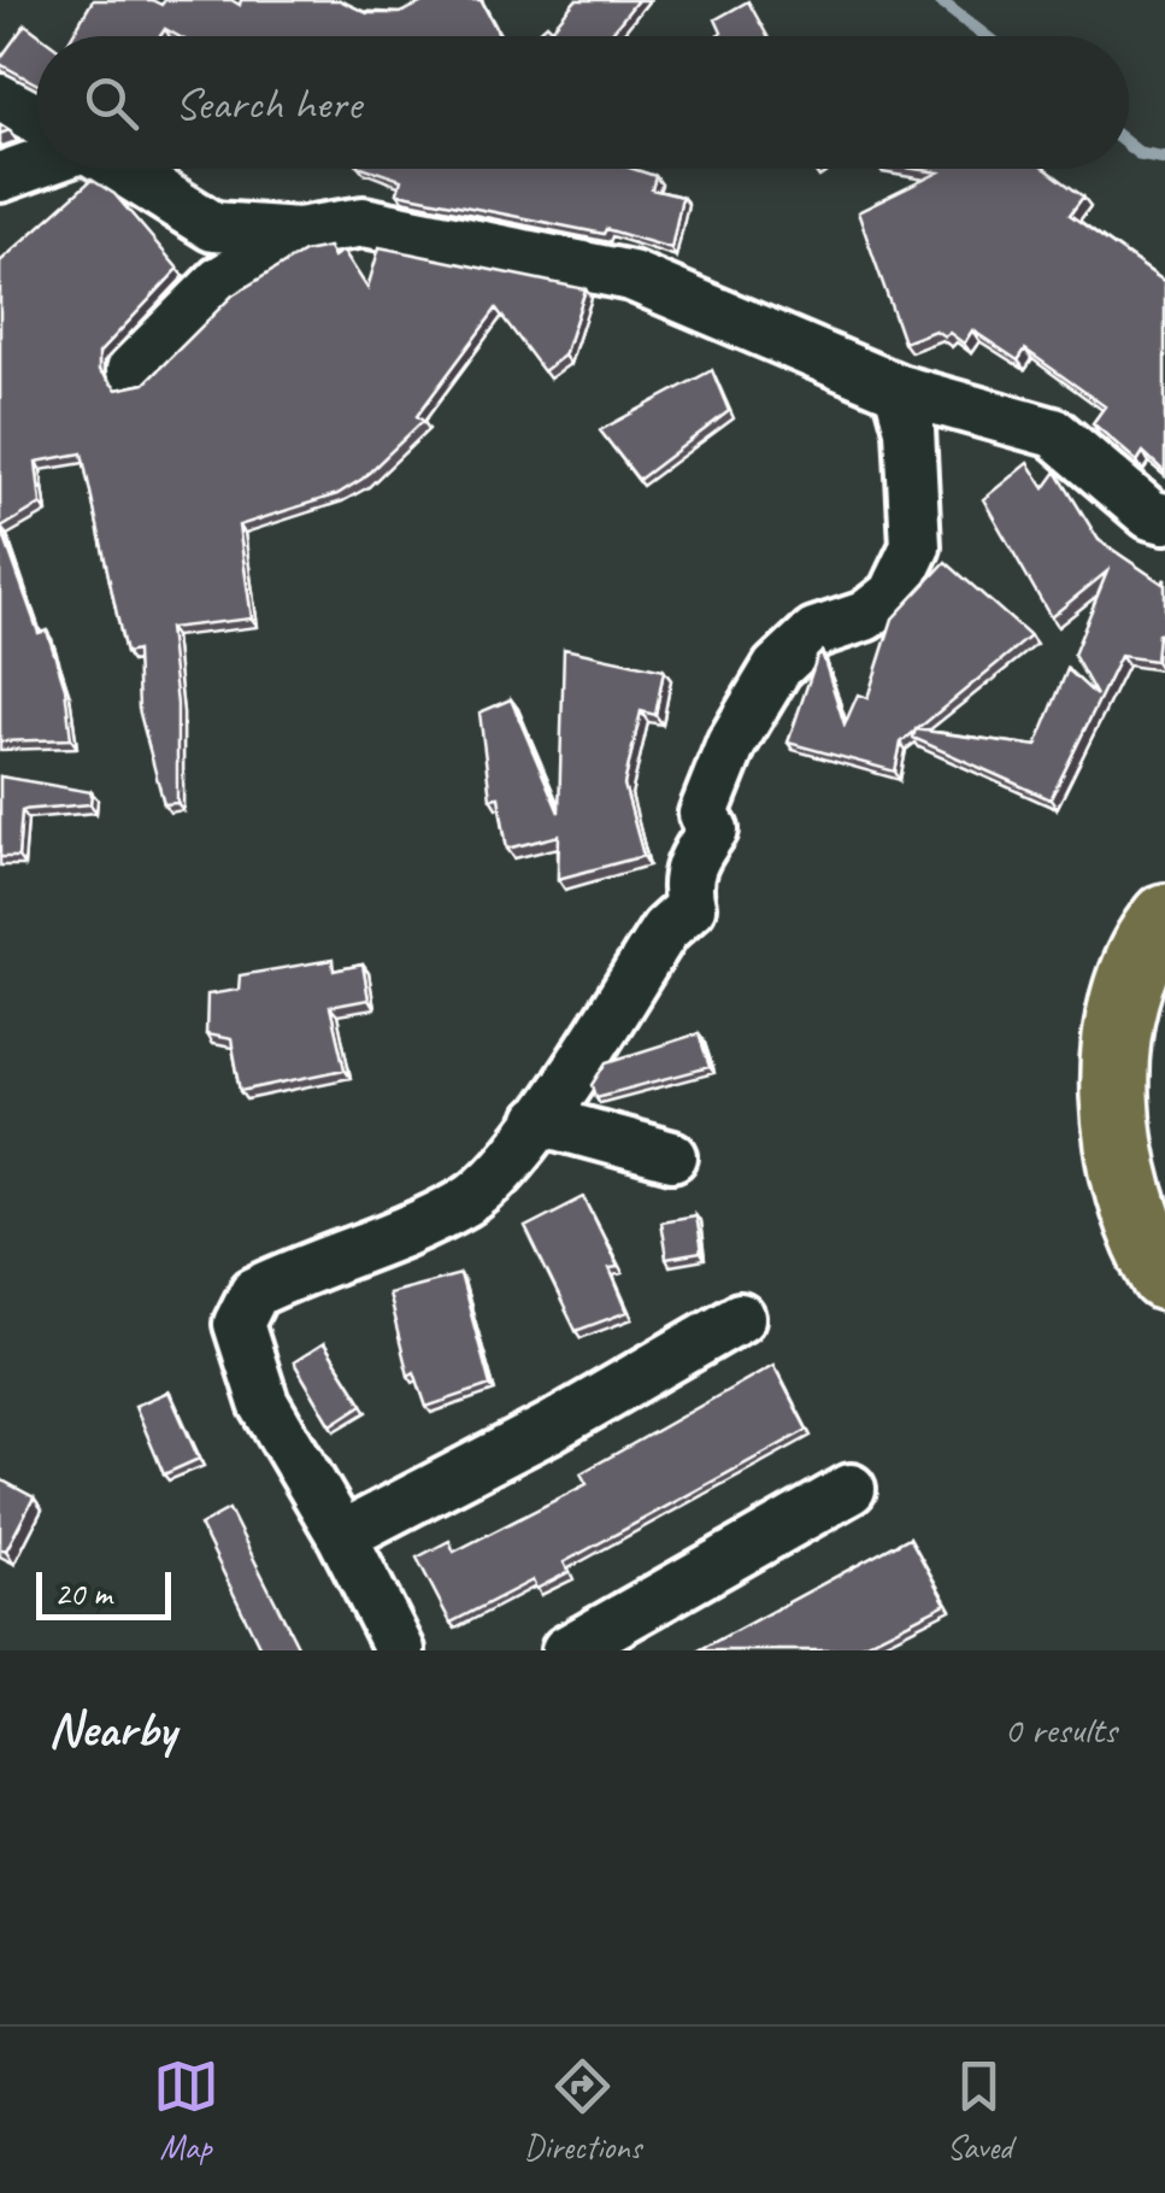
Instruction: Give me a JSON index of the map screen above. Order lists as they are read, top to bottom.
{
  "scale_bar": "20 m",
  "page": {
    "search": "Search here",
    "scale": "20 m",
    "heading": ["Nearby", "0 results"],
    "nav": ["Map", "Directions", "Saved"]
  }
}
